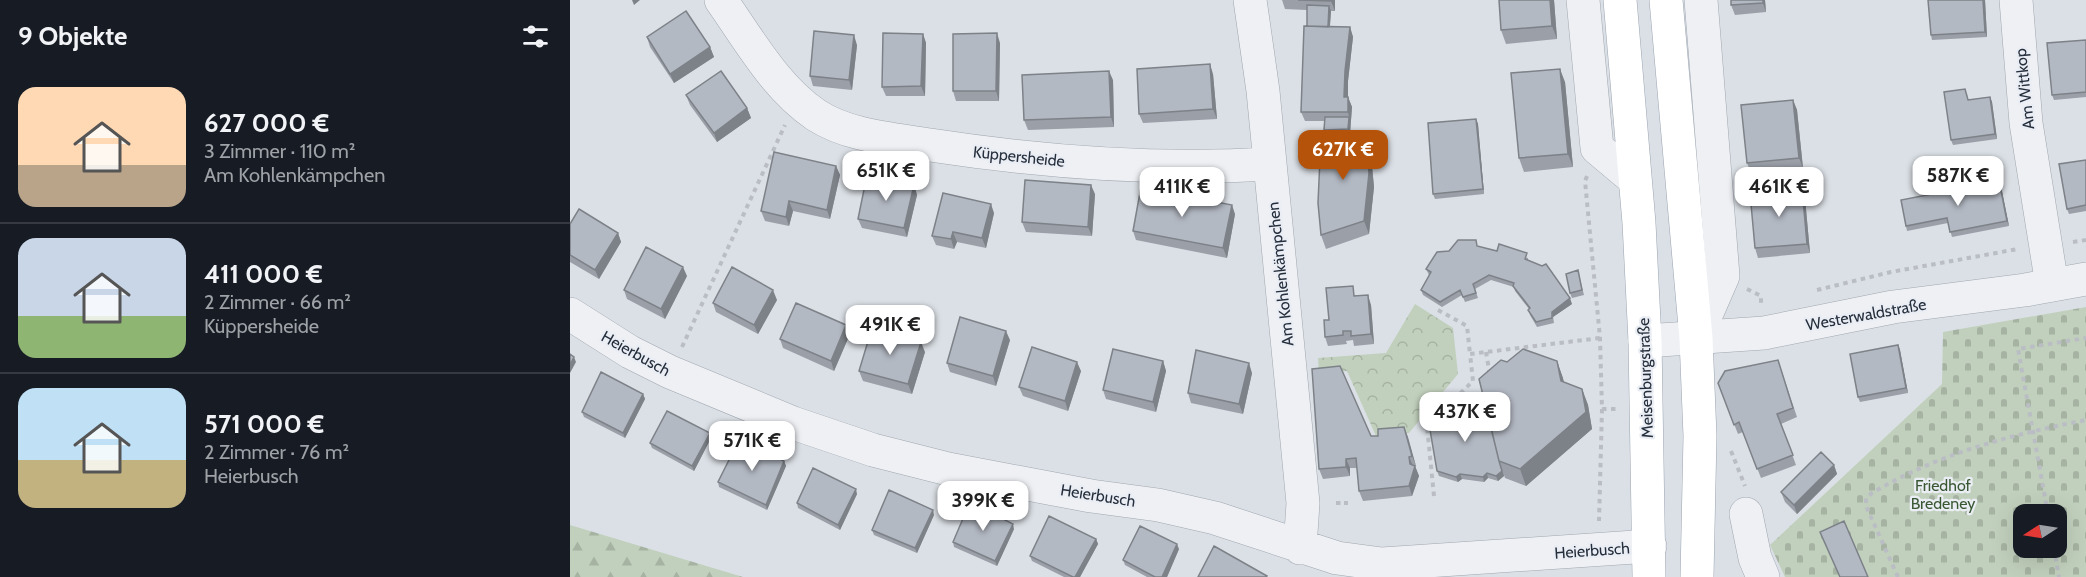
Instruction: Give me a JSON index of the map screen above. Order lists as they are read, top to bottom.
{
  "streets": {
    "main road": ["Meisenburgstraße"],
    "street": [
      "Am Wittkop",
      "Küppersheide",
      "Am Kohlenkämpchen",
      "Westerwaldstraße",
      "Heierbusch"
    ]
  },
  "crossings": [
    ["Am Wittkop", "Westerwaldstraße"],
    ["Küppersheide", "Am Kohlenkämpchen"],
    ["Am Kohlenkämpchen", "Heierbusch"],
    ["Westerwaldstraße", "Meisenburgstraße"],
    ["Heierbusch", "Meisenburgstraße"]
  ],
  "parks": ["Friedhof Bredeney"],
  "north": "left",
  "page": {
    "heading": "9 Objekte",
    "list": [
      {
        "name": "627 000 €",
        "note": "3 Zimmer · 110 m² · Am Kohlenkämpchen"
      },
      {
        "name": "411 000 €",
        "note": "2 Zimmer · 66 m² · Küppersheide"
      },
      {
        "name": "571 000 €",
        "note": "2 Zimmer · 76 m² · Heierbusch"
      }
    ],
    "price": [
      "627K €",
      "651K €",
      "587K €",
      "411K €",
      "461K €",
      "491K €",
      "437K €",
      "571K €",
      "399K €"
    ]
  }
}
